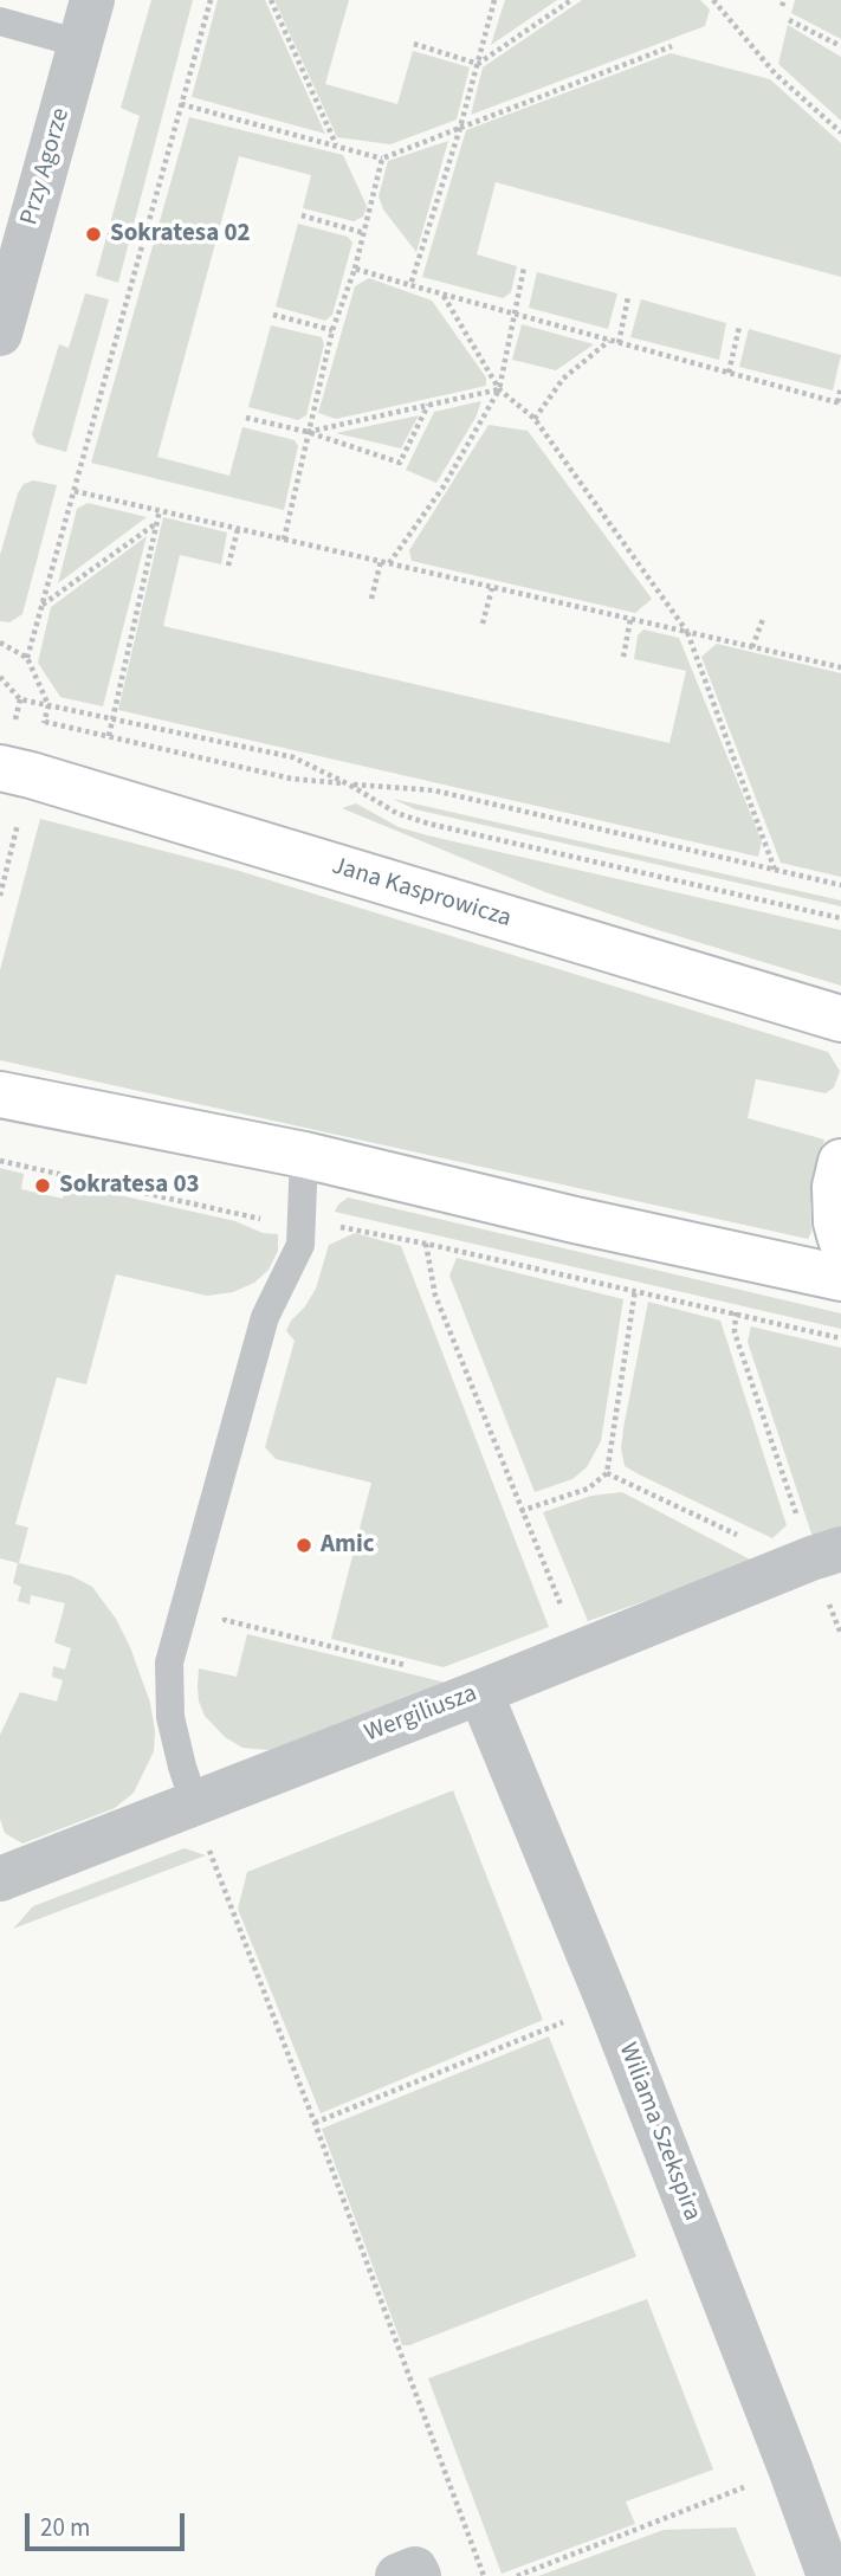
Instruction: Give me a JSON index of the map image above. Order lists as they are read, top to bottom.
{
  "streets": {
    "main road": ["Jana Kasprowicza"],
    "street": ["Przy Agorze", "Wergiliusza", "Wiliama Szekspira"]
  },
  "crossings": [
    ["Wergiliusza", "Wiliama Szekspira"]
  ],
  "places": ["Sokratesa 02", "Sokratesa 03", "Amic"],
  "scale_bar": "20 m"
}
